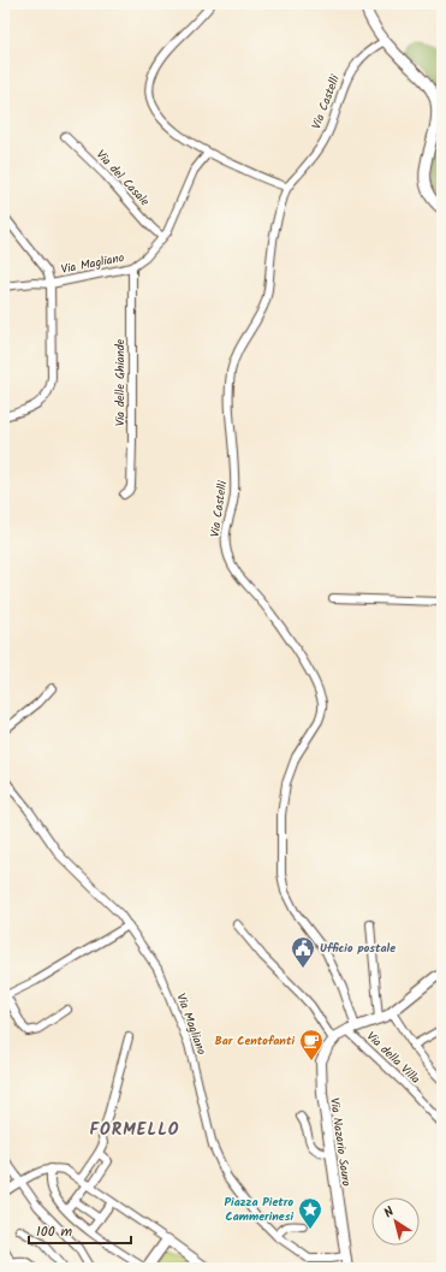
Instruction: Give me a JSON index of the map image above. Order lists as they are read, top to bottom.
{
  "streets": {
    "street": [
      "Via Castelli",
      "Via del Casale",
      "Via Magliano",
      "Via delle Ghiande",
      "Via della Villa",
      "Via Nazario Sauro"
    ]
  },
  "crossings": [
    ["Via Castelli", "Via della Villa"],
    ["Via Castelli", "Via Nazario Sauro"],
    ["Via del Casale", "Via Magliano"],
    ["Via Magliano", "Via delle Ghiande"],
    ["Via Magliano", "Via Nazario Sauro"],
    ["Via della Villa", "Via Nazario Sauro"]
  ],
  "districts": ["FORMELLO"],
  "places": {
    "public building": ["Ufficio postale"],
    "cafe": ["Bar Centofanti"],
    "place": ["Piazza Pietro Cammerinesi"]
  },
  "scale_bar": "100 m",
  "north": "top left"
}
